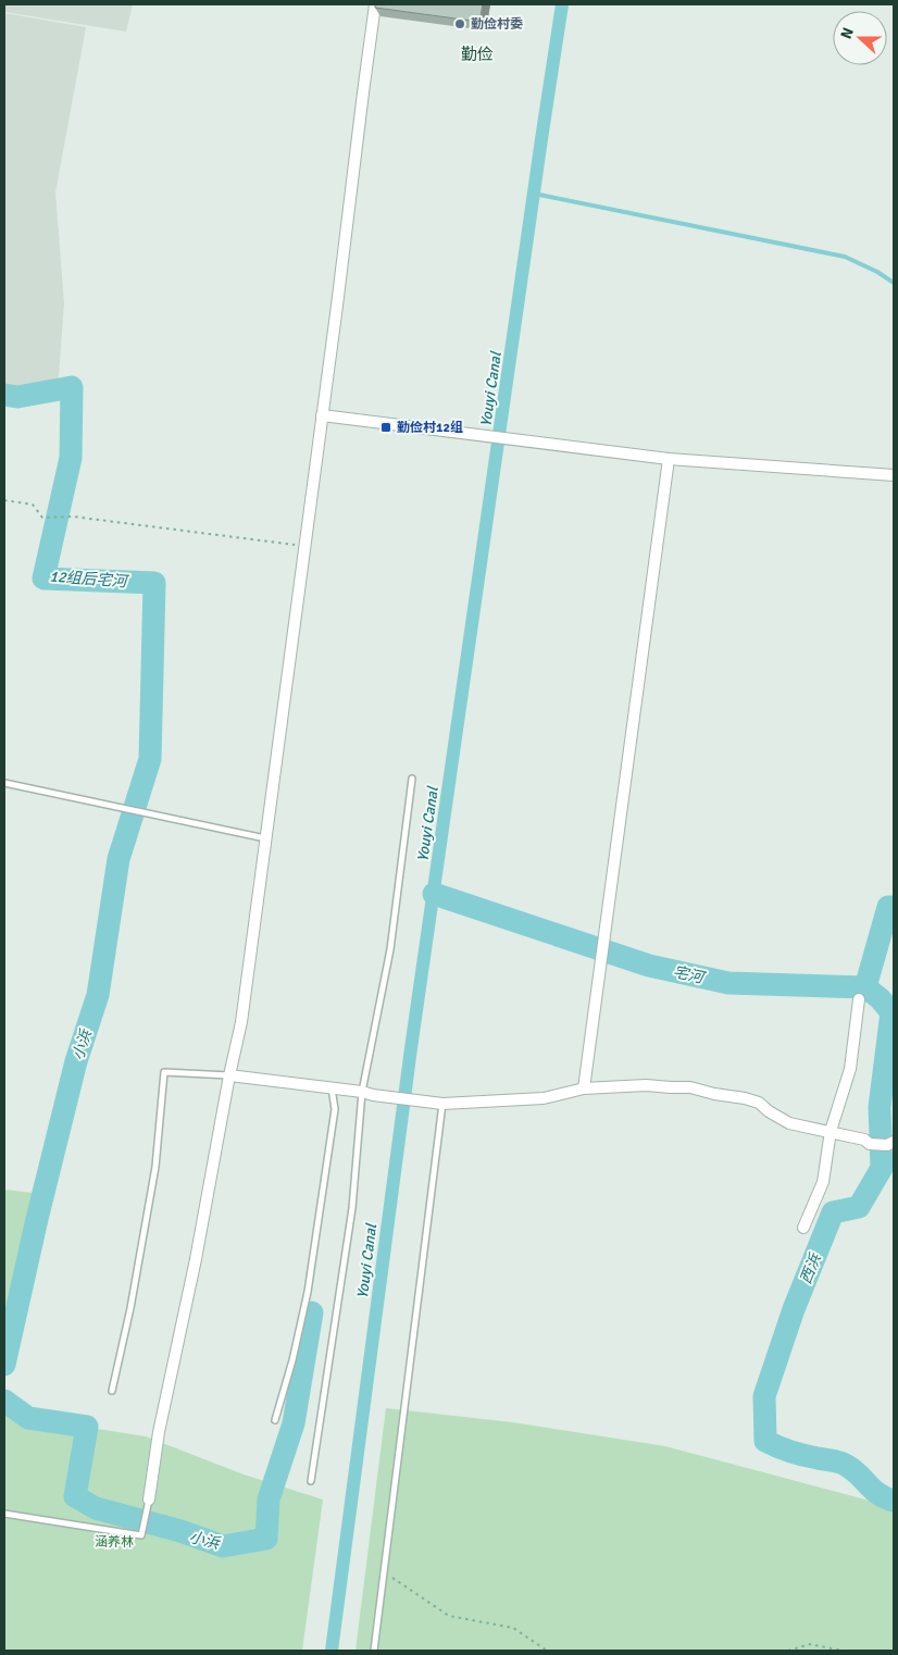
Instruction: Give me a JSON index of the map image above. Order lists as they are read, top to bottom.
{
  "districts": ["勤俭"],
  "water": [
    "Youyi Canal",
    "12组后宅河",
    "宅河",
    "小浜",
    "西浜"
  ],
  "parks": ["涵养林"],
  "places": {
    "other": ["勤俭村委"],
    "transit": ["勤俭村12组"]
  },
  "north": "left"
}
